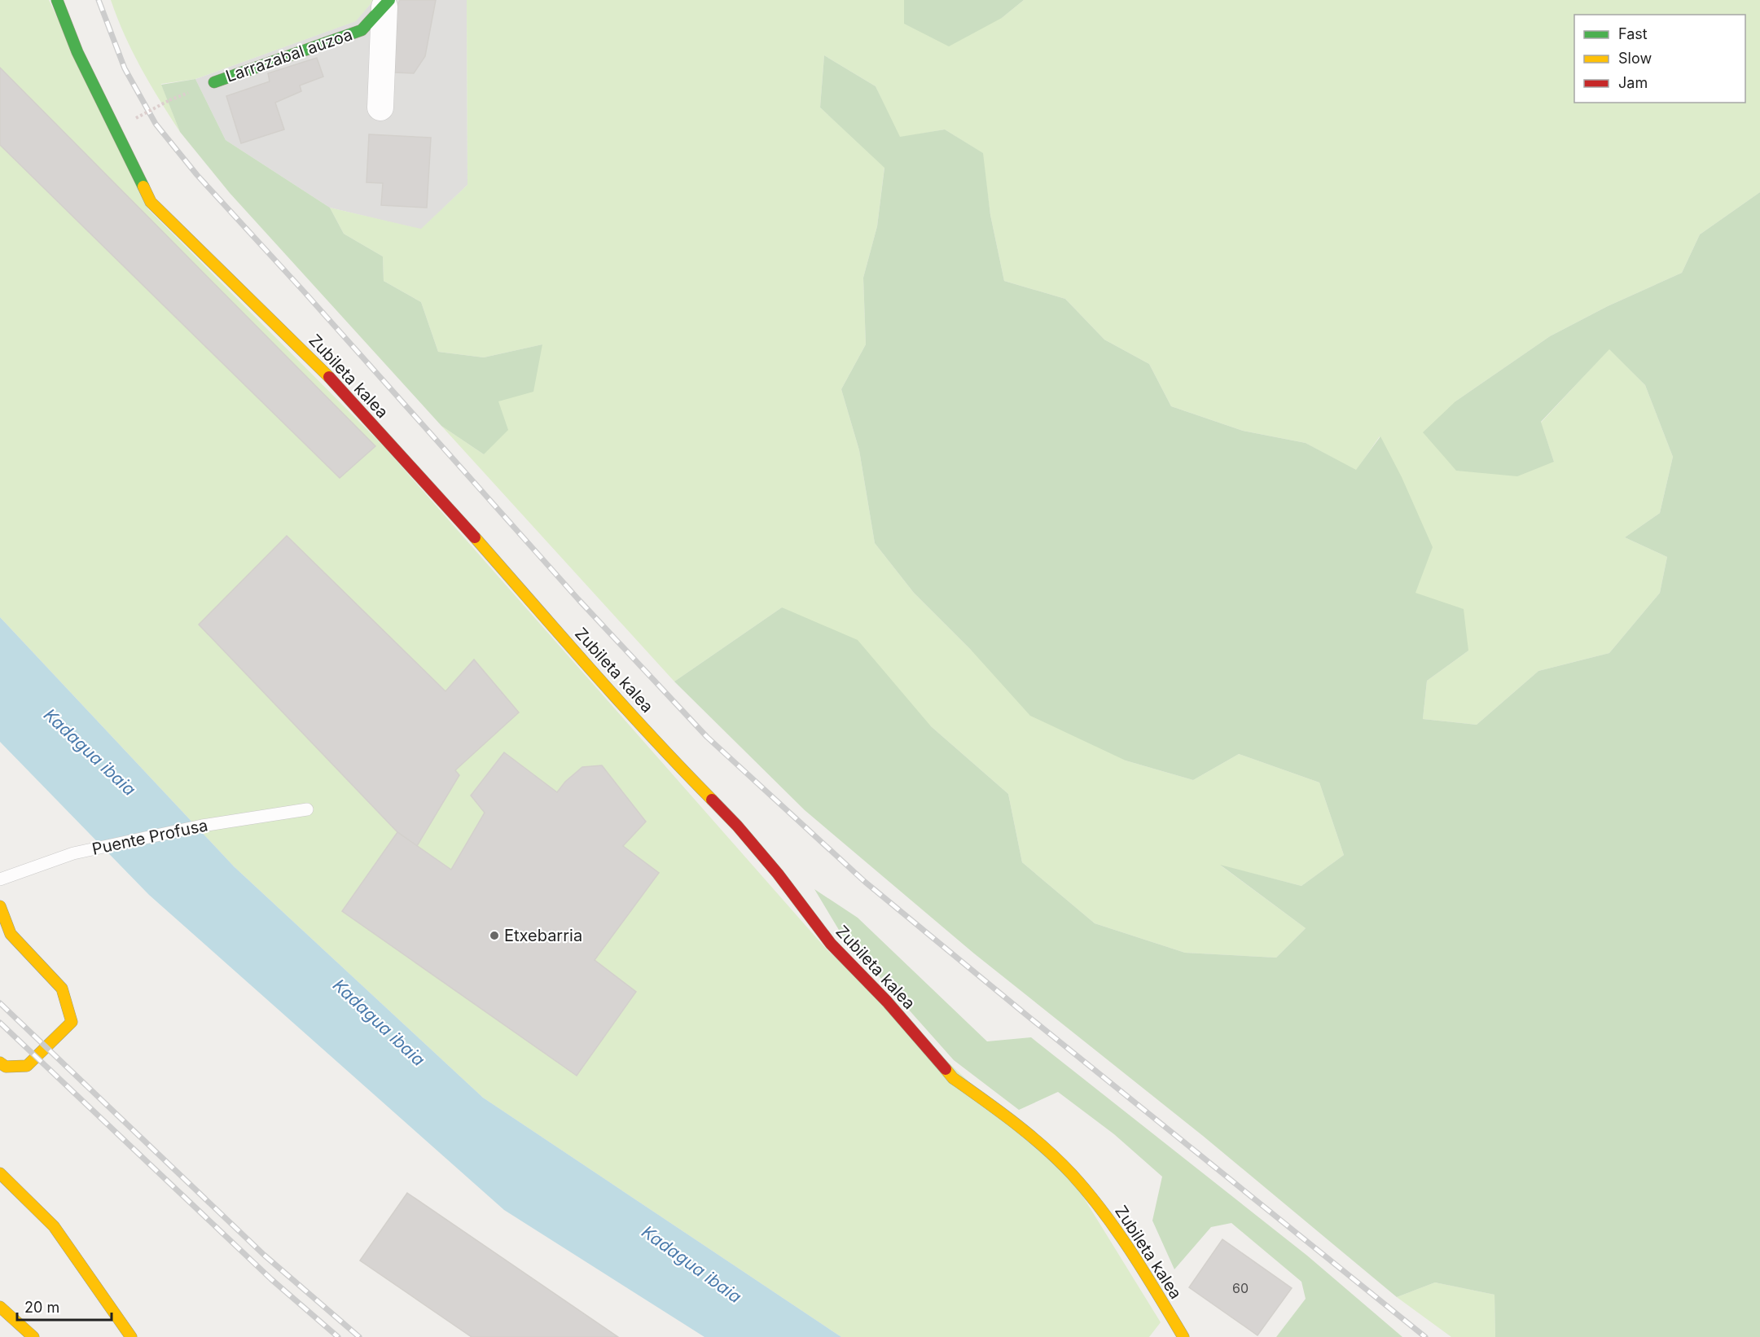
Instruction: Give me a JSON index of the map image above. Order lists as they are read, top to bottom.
{
  "streets": {
    "street": ["Larrazabal auzoa", "Zubileta kalea"],
    "lane": ["Puente Profusa"]
  },
  "water": ["Kadagua ibaia"],
  "places": ["Etxebarria"],
  "house_numbers": ["60"],
  "legend": ["Fast", "Slow", "Jam"],
  "scale_bar": "20 m"
}
